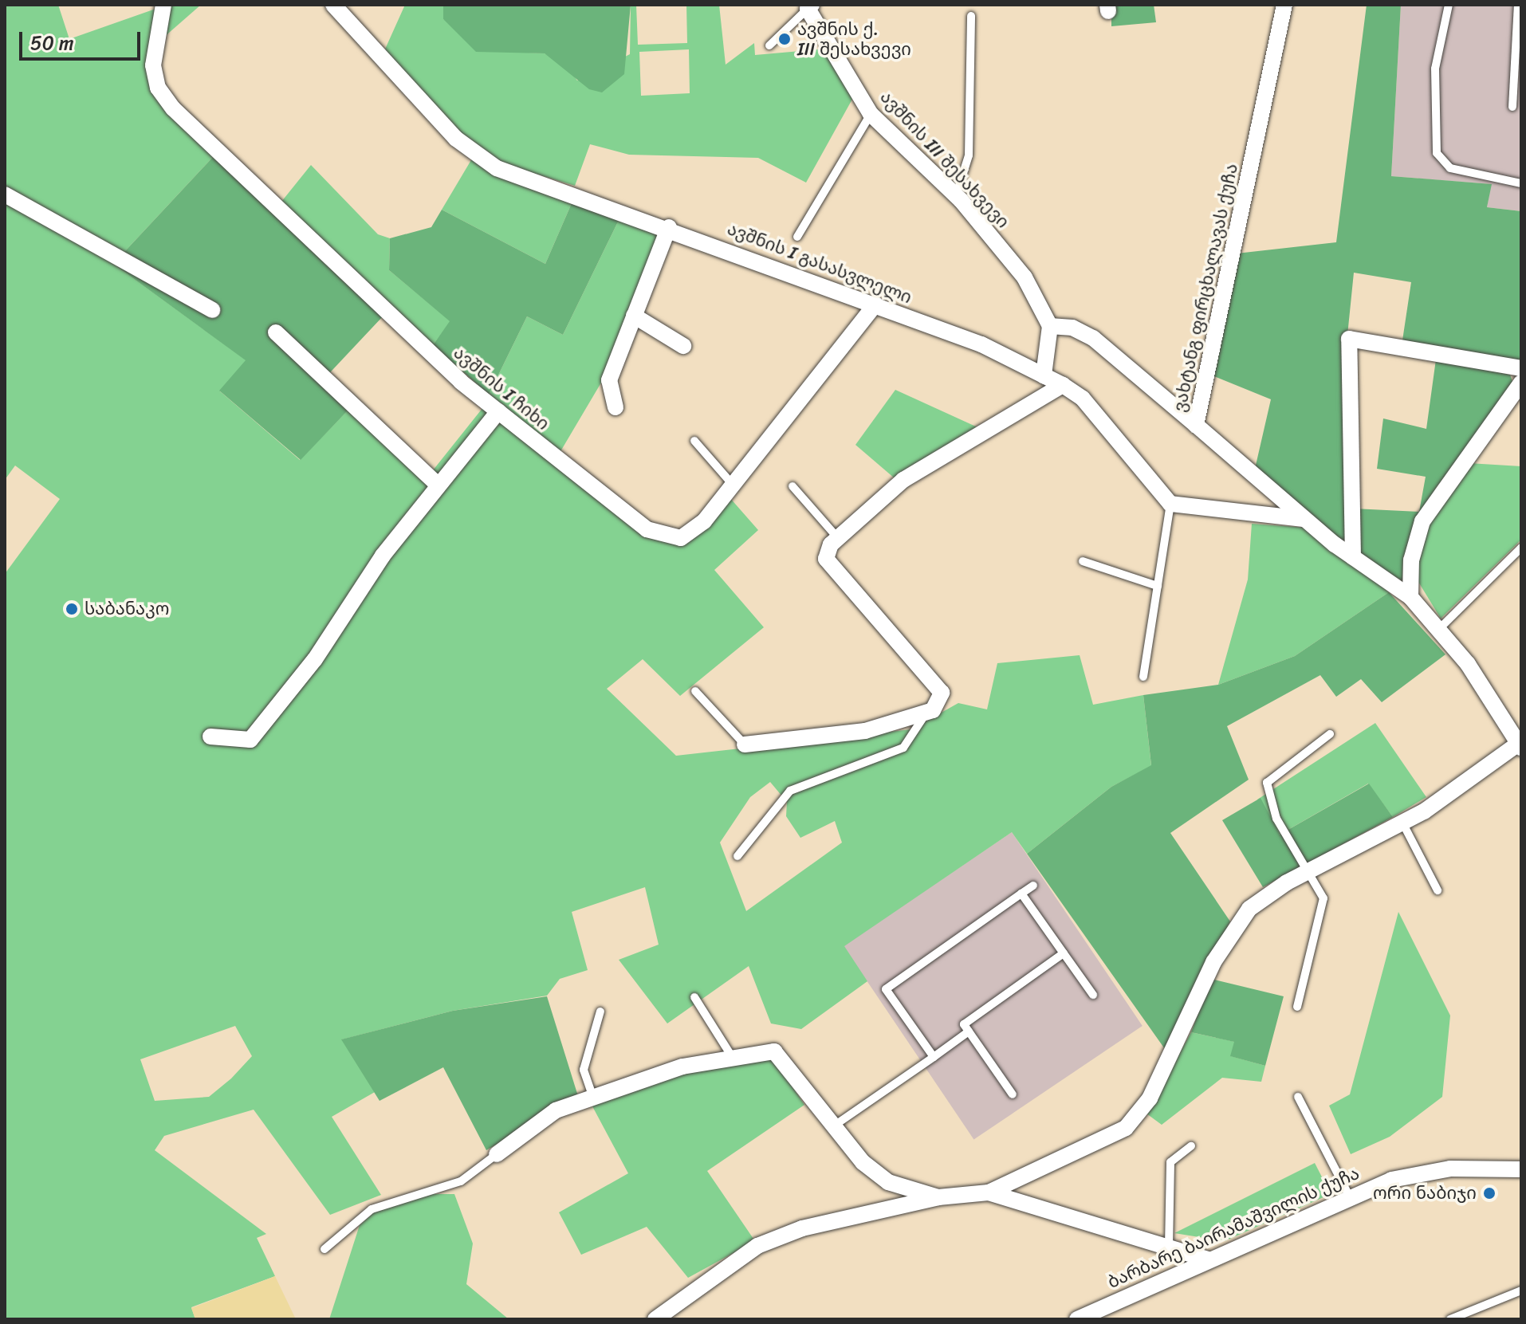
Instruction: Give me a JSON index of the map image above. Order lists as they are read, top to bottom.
{
  "streets": {
    "street": [
      "ავშნის III შესახვევი",
      "ავშნის I გასასვლელი",
      "ვახტანგ ფირცხალავას ქუჩა",
      "ავშნის I ჩიხი",
      "ბარბარე ბაირამაშვილის ქუჩა"
    ]
  },
  "crossings": [
    ["ავშნის I გასასვლელი", "ავშნის I ჩიხი"]
  ],
  "places": ["ავშნის ქ. III შესახვევი", "საბანაკო", "ორი ნაბიჯი"],
  "scale_bar": "50 m"
}
